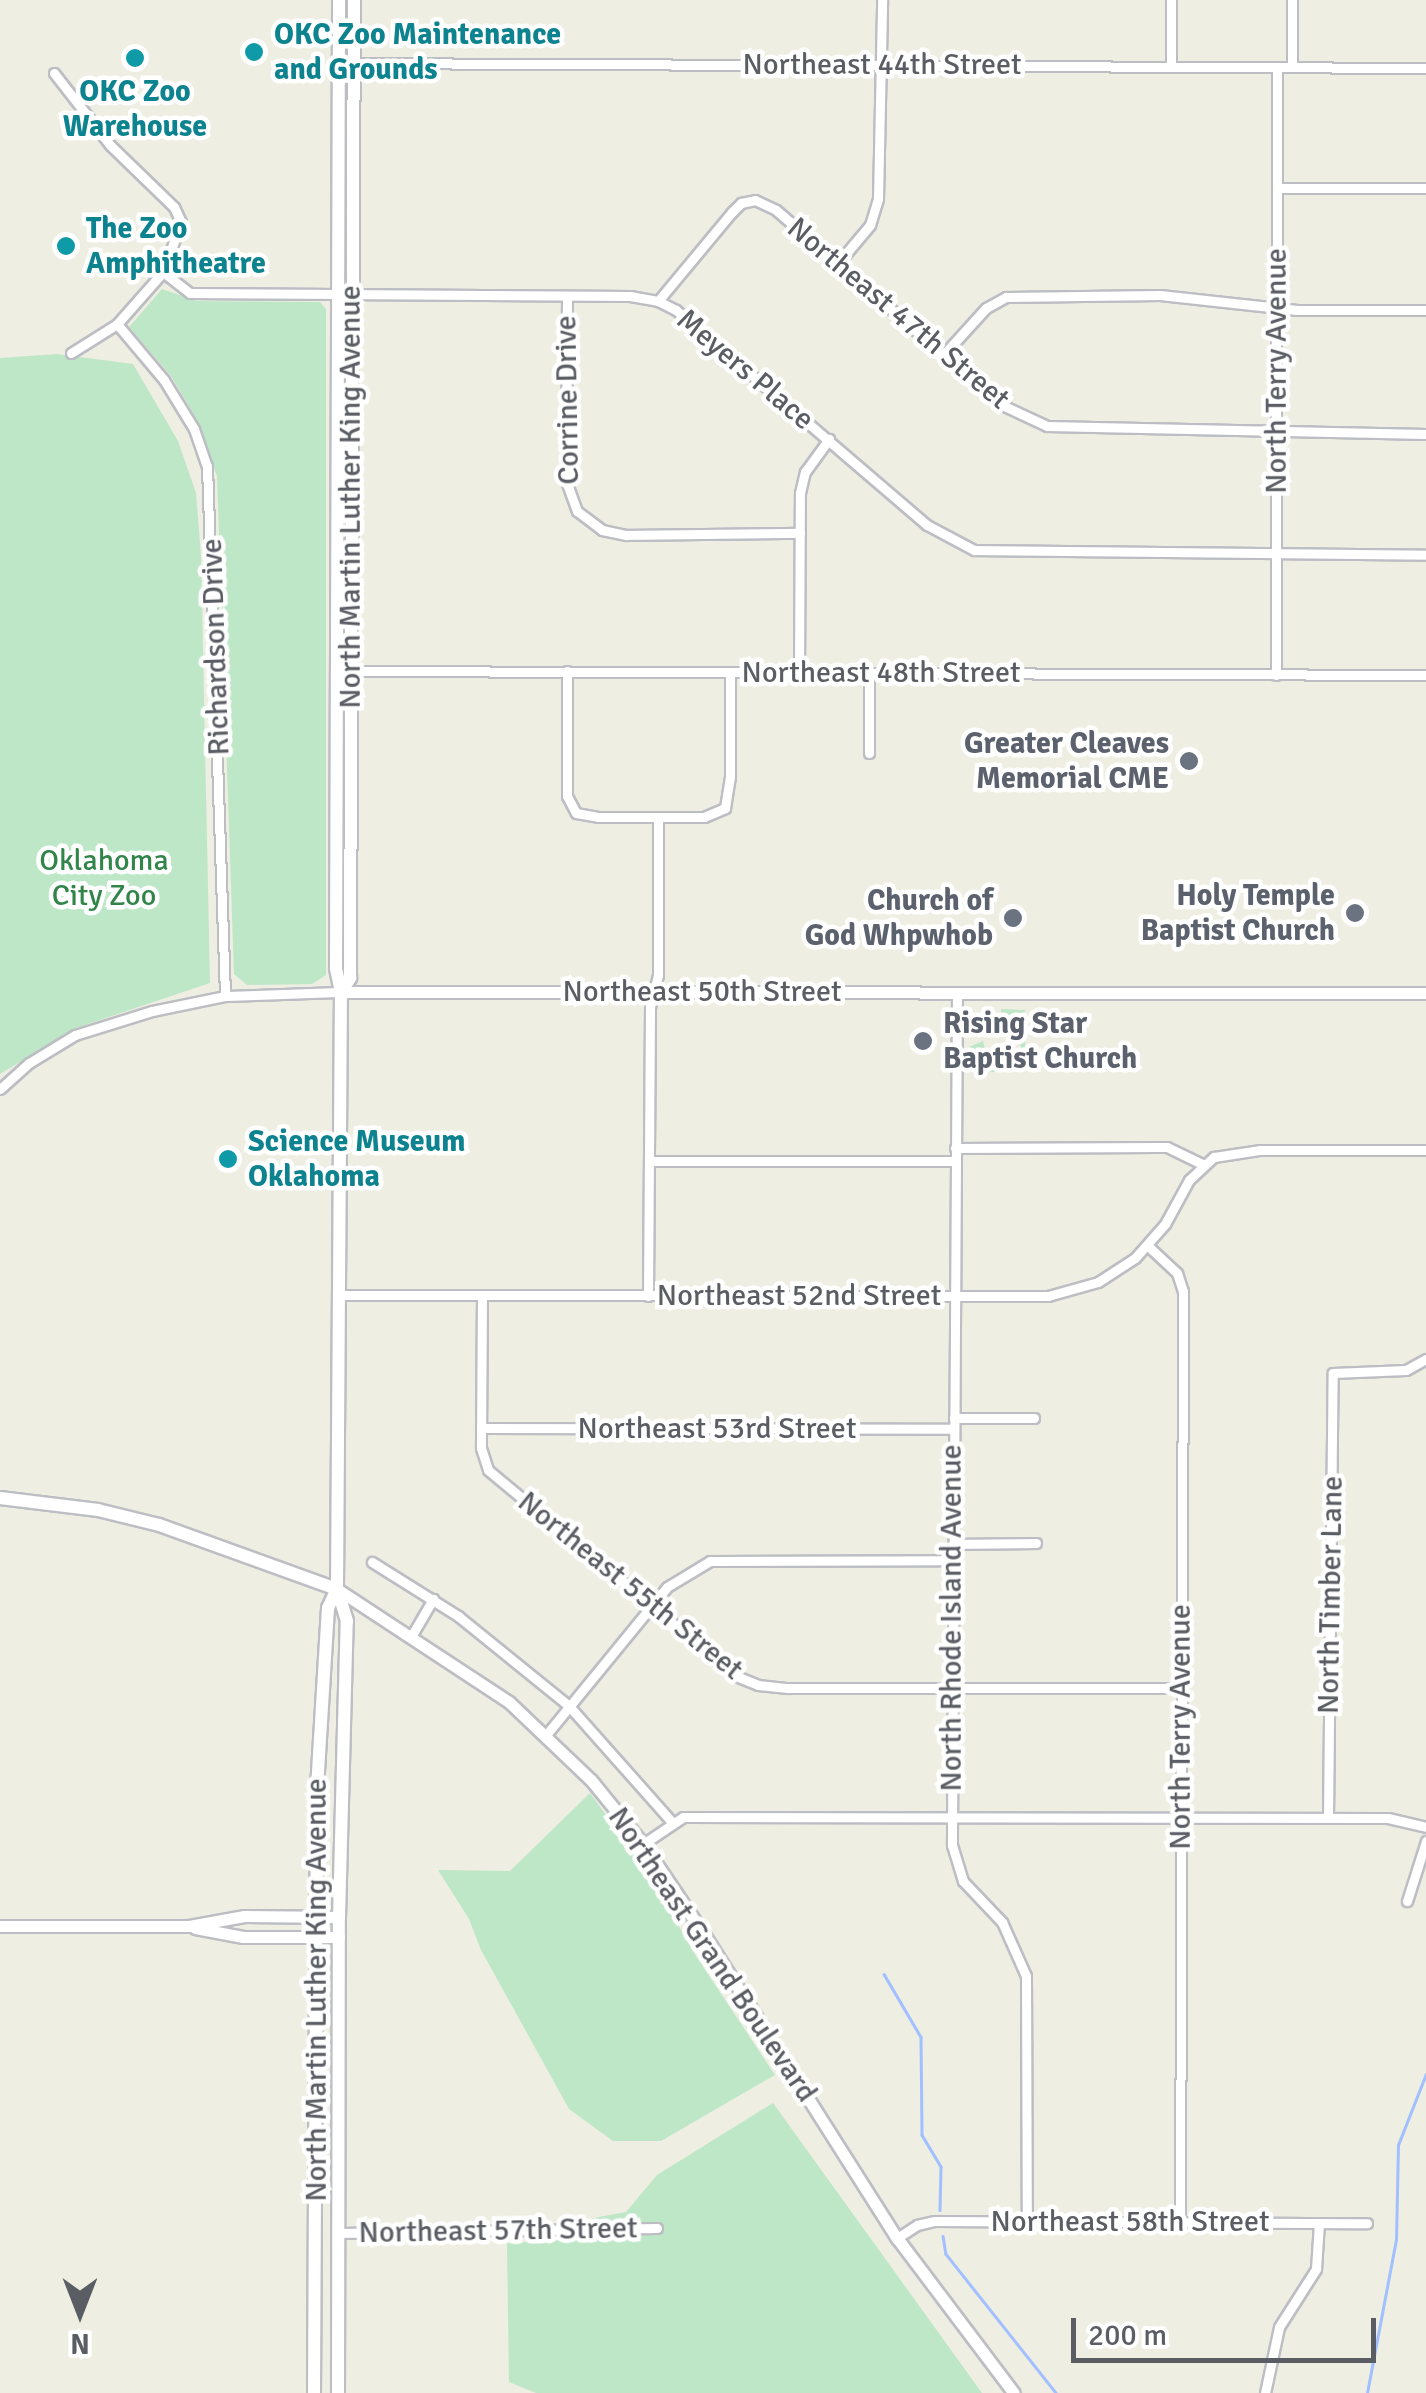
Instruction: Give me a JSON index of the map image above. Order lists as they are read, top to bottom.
{
  "streets": {
    "main road": ["North Martin Luther King Avenue"],
    "street": [
      "Northeast 44th Street",
      "Northeast 47th Street",
      "Meyers Place",
      "North Terry Avenue",
      "Corrine Drive",
      "Richardson Drive",
      "Northeast 48th Street",
      "Northeast 50th Street",
      "Northeast 52nd Street",
      "Northeast 53rd Street",
      "Northeast 55th Street",
      "North Timber Lane",
      "North Rhode Island Avenue",
      "Northeast Grand Boulevard",
      "Northeast 58th Street",
      "Northeast 57th Street"
    ]
  },
  "crossings": [
    ["Northeast 44th Street", "North Terry Avenue"],
    ["Northeast 44th Street", "North Martin Luther King Avenue"],
    ["Northeast 47th Street", "Meyers Place"],
    ["Northeast 47th Street", "North Terry Avenue"],
    ["Meyers Place", "North Terry Avenue"],
    ["Meyers Place", "Corrine Drive"],
    ["Meyers Place", "North Martin Luther King Avenue"],
    ["North Terry Avenue", "Northeast 48th Street"],
    ["North Terry Avenue", "Northeast 52nd Street"],
    ["North Terry Avenue", "Northeast 55th Street"],
    ["North Terry Avenue", "Northeast 58th Street"],
    ["North Martin Luther King Avenue", "Northeast 48th Street"],
    ["North Martin Luther King Avenue", "Northeast 50th Street"],
    ["North Martin Luther King Avenue", "Northeast 52nd Street"],
    ["North Martin Luther King Avenue", "Northeast Grand Boulevard"],
    ["North Martin Luther King Avenue", "Northeast 57th Street"],
    ["Richardson Drive", "Northeast 50th Street"],
    ["Northeast 50th Street", "North Rhode Island Avenue"],
    ["Northeast 52nd Street", "Northeast 55th Street"],
    ["Northeast 52nd Street", "North Rhode Island Avenue"],
    ["Northeast 53rd Street", "Northeast 55th Street"],
    ["Northeast 53rd Street", "North Rhode Island Avenue"],
    ["Northeast 55th Street", "North Rhode Island Avenue"],
    ["North Rhode Island Avenue", "Northeast 58th Street"],
    ["Northeast Grand Boulevard", "Northeast 58th Street"]
  ],
  "parks": ["Oklahoma City Zoo"],
  "places": [
    "OKC Zoo Maintenance and Grounds",
    "OKC Zoo Warehouse",
    "The Zoo Amphitheatre",
    "Greater Cleaves Memorial CME",
    "Holy Temple Baptist Church",
    "Church of God Whpwhob",
    "Rising Star Baptist Church",
    "Science Museum Oklahoma"
  ],
  "scale_bar": "200 m",
  "north": "bottom"
}
